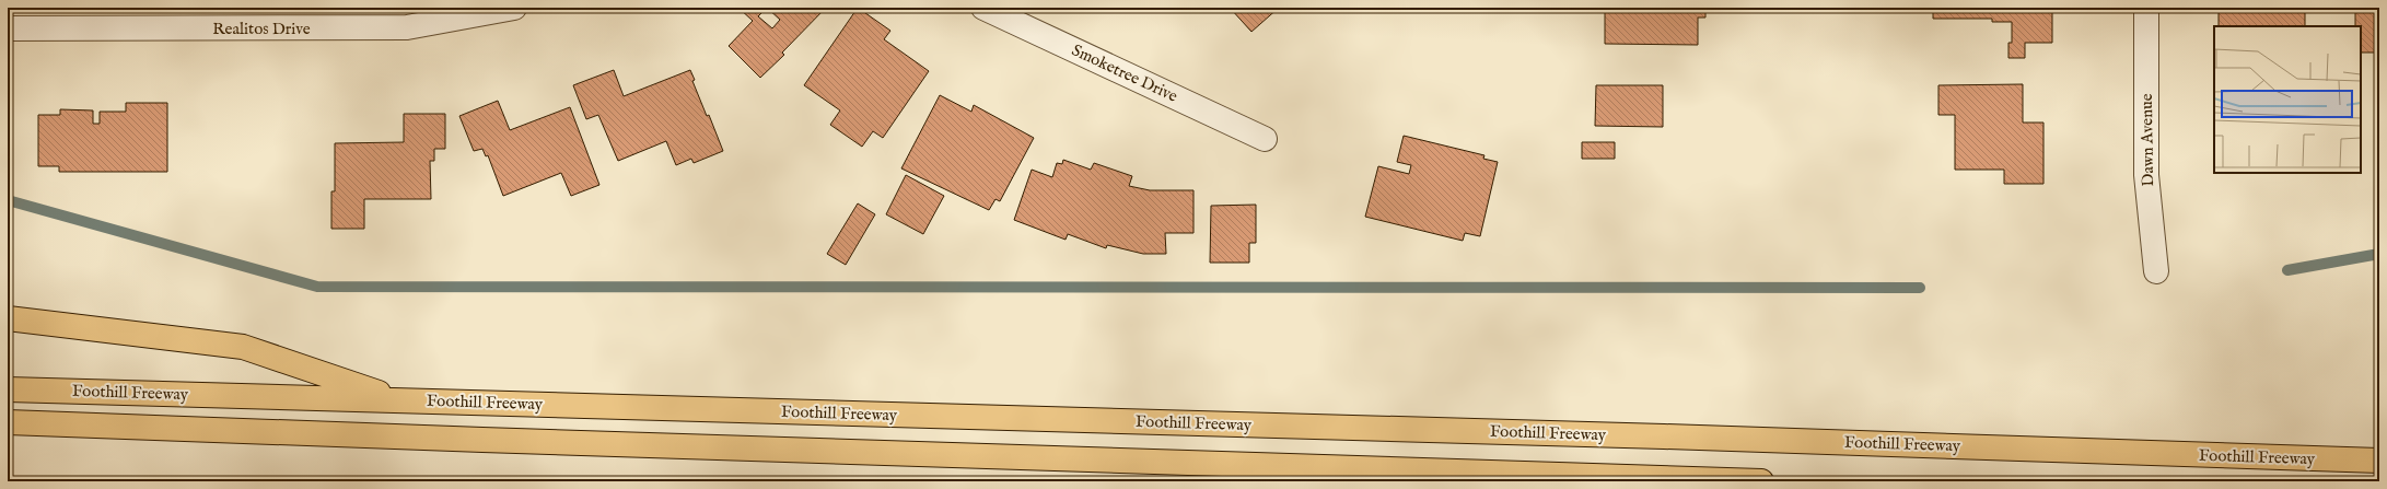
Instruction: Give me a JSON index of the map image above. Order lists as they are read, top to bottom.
{
  "streets": {
    "highway": ["Foothill Freeway"],
    "street": ["Realitos Drive", "Smoketree Drive", "Dawn Avenue"]
  }
}
